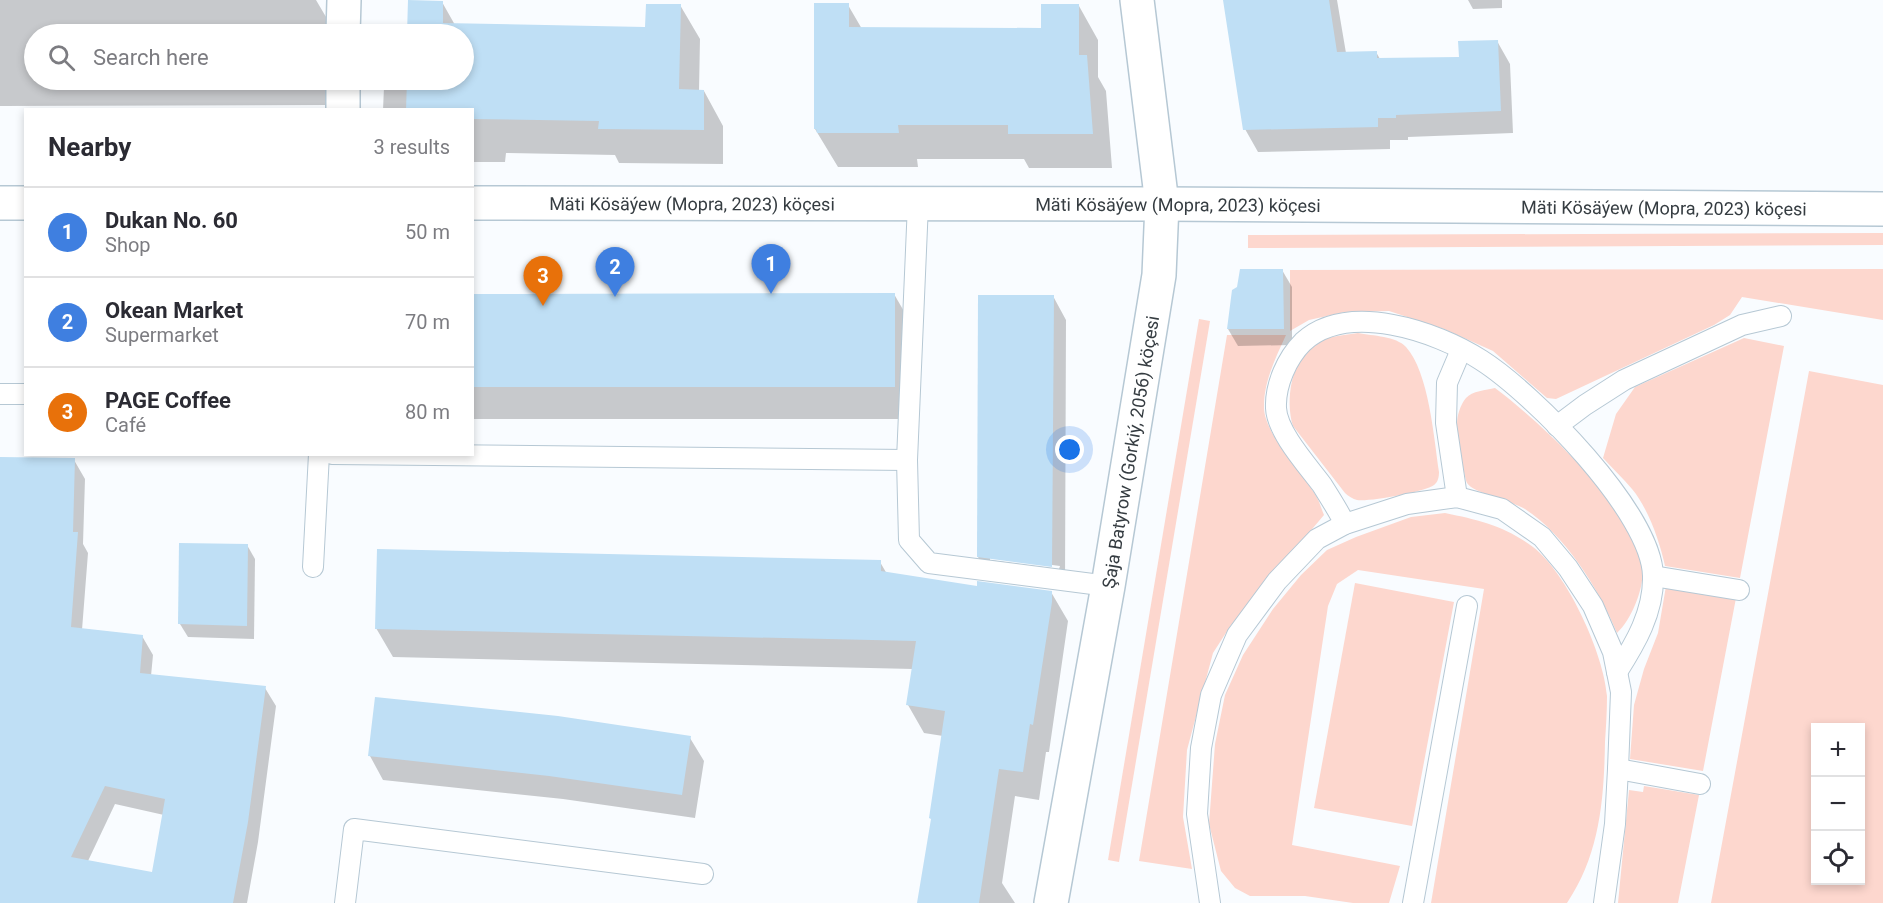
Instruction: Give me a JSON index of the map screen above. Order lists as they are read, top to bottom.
{
  "streets": {
    "street": ["Mäti Kösäýew (Mopra, 2023) köçesi", "Şaja Batyrow (Gorkiý, 2056) köçesi"]
  },
  "crossings": [
    ["Mäti Kösäýew (Mopra, 2023) köçesi", "Şaja Batyrow (Gorkiý, 2056) köçesi"]
  ],
  "page": {
    "search": "Search here",
    "heading": ["Nearby", "3 results"],
    "list": [
      {
        "mark": "1",
        "name": "Dukan No. 60",
        "note": "Shop",
        "value": "50 m"
      },
      {
        "mark": "2",
        "name": "Okean Market",
        "note": "Supermarket",
        "value": "70 m"
      },
      {
        "mark": "3",
        "name": "PAGE Coffee",
        "note": "Café",
        "value": "80 m"
      }
    ],
    "pins": ["1", "2", "3"],
    "map_buttons": ["+", "−"]
  }
}
